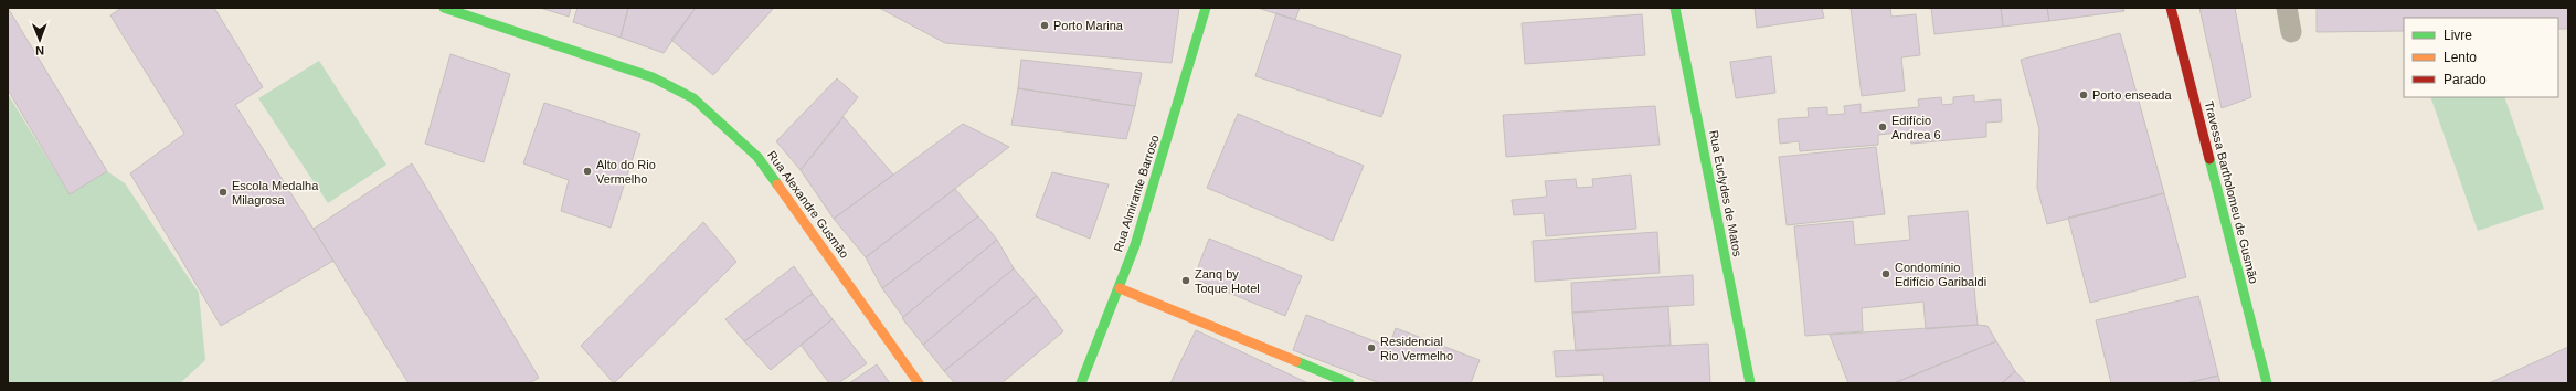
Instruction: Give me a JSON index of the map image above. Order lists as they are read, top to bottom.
{
  "streets": {
    "street": [
      "Travessa Bartholomeu de Gusmão",
      "Rua Almirante Barroso",
      "Rua Euclydes de Matos",
      "Rua Alexandre Gusmão"
    ]
  },
  "places": [
    "Porto Marina",
    "Porto enseada",
    "Edifício Andrea 6",
    "Alto do Rio Vermelho",
    "Escola Medalha Milagrosa",
    "Condomínio Edifício Garibaldi",
    "Zanq by Toque Hotel",
    "Residencial Rio Vermelho"
  ],
  "legend": ["Livre", "Lento", "Parado"],
  "north": "bottom"
}
